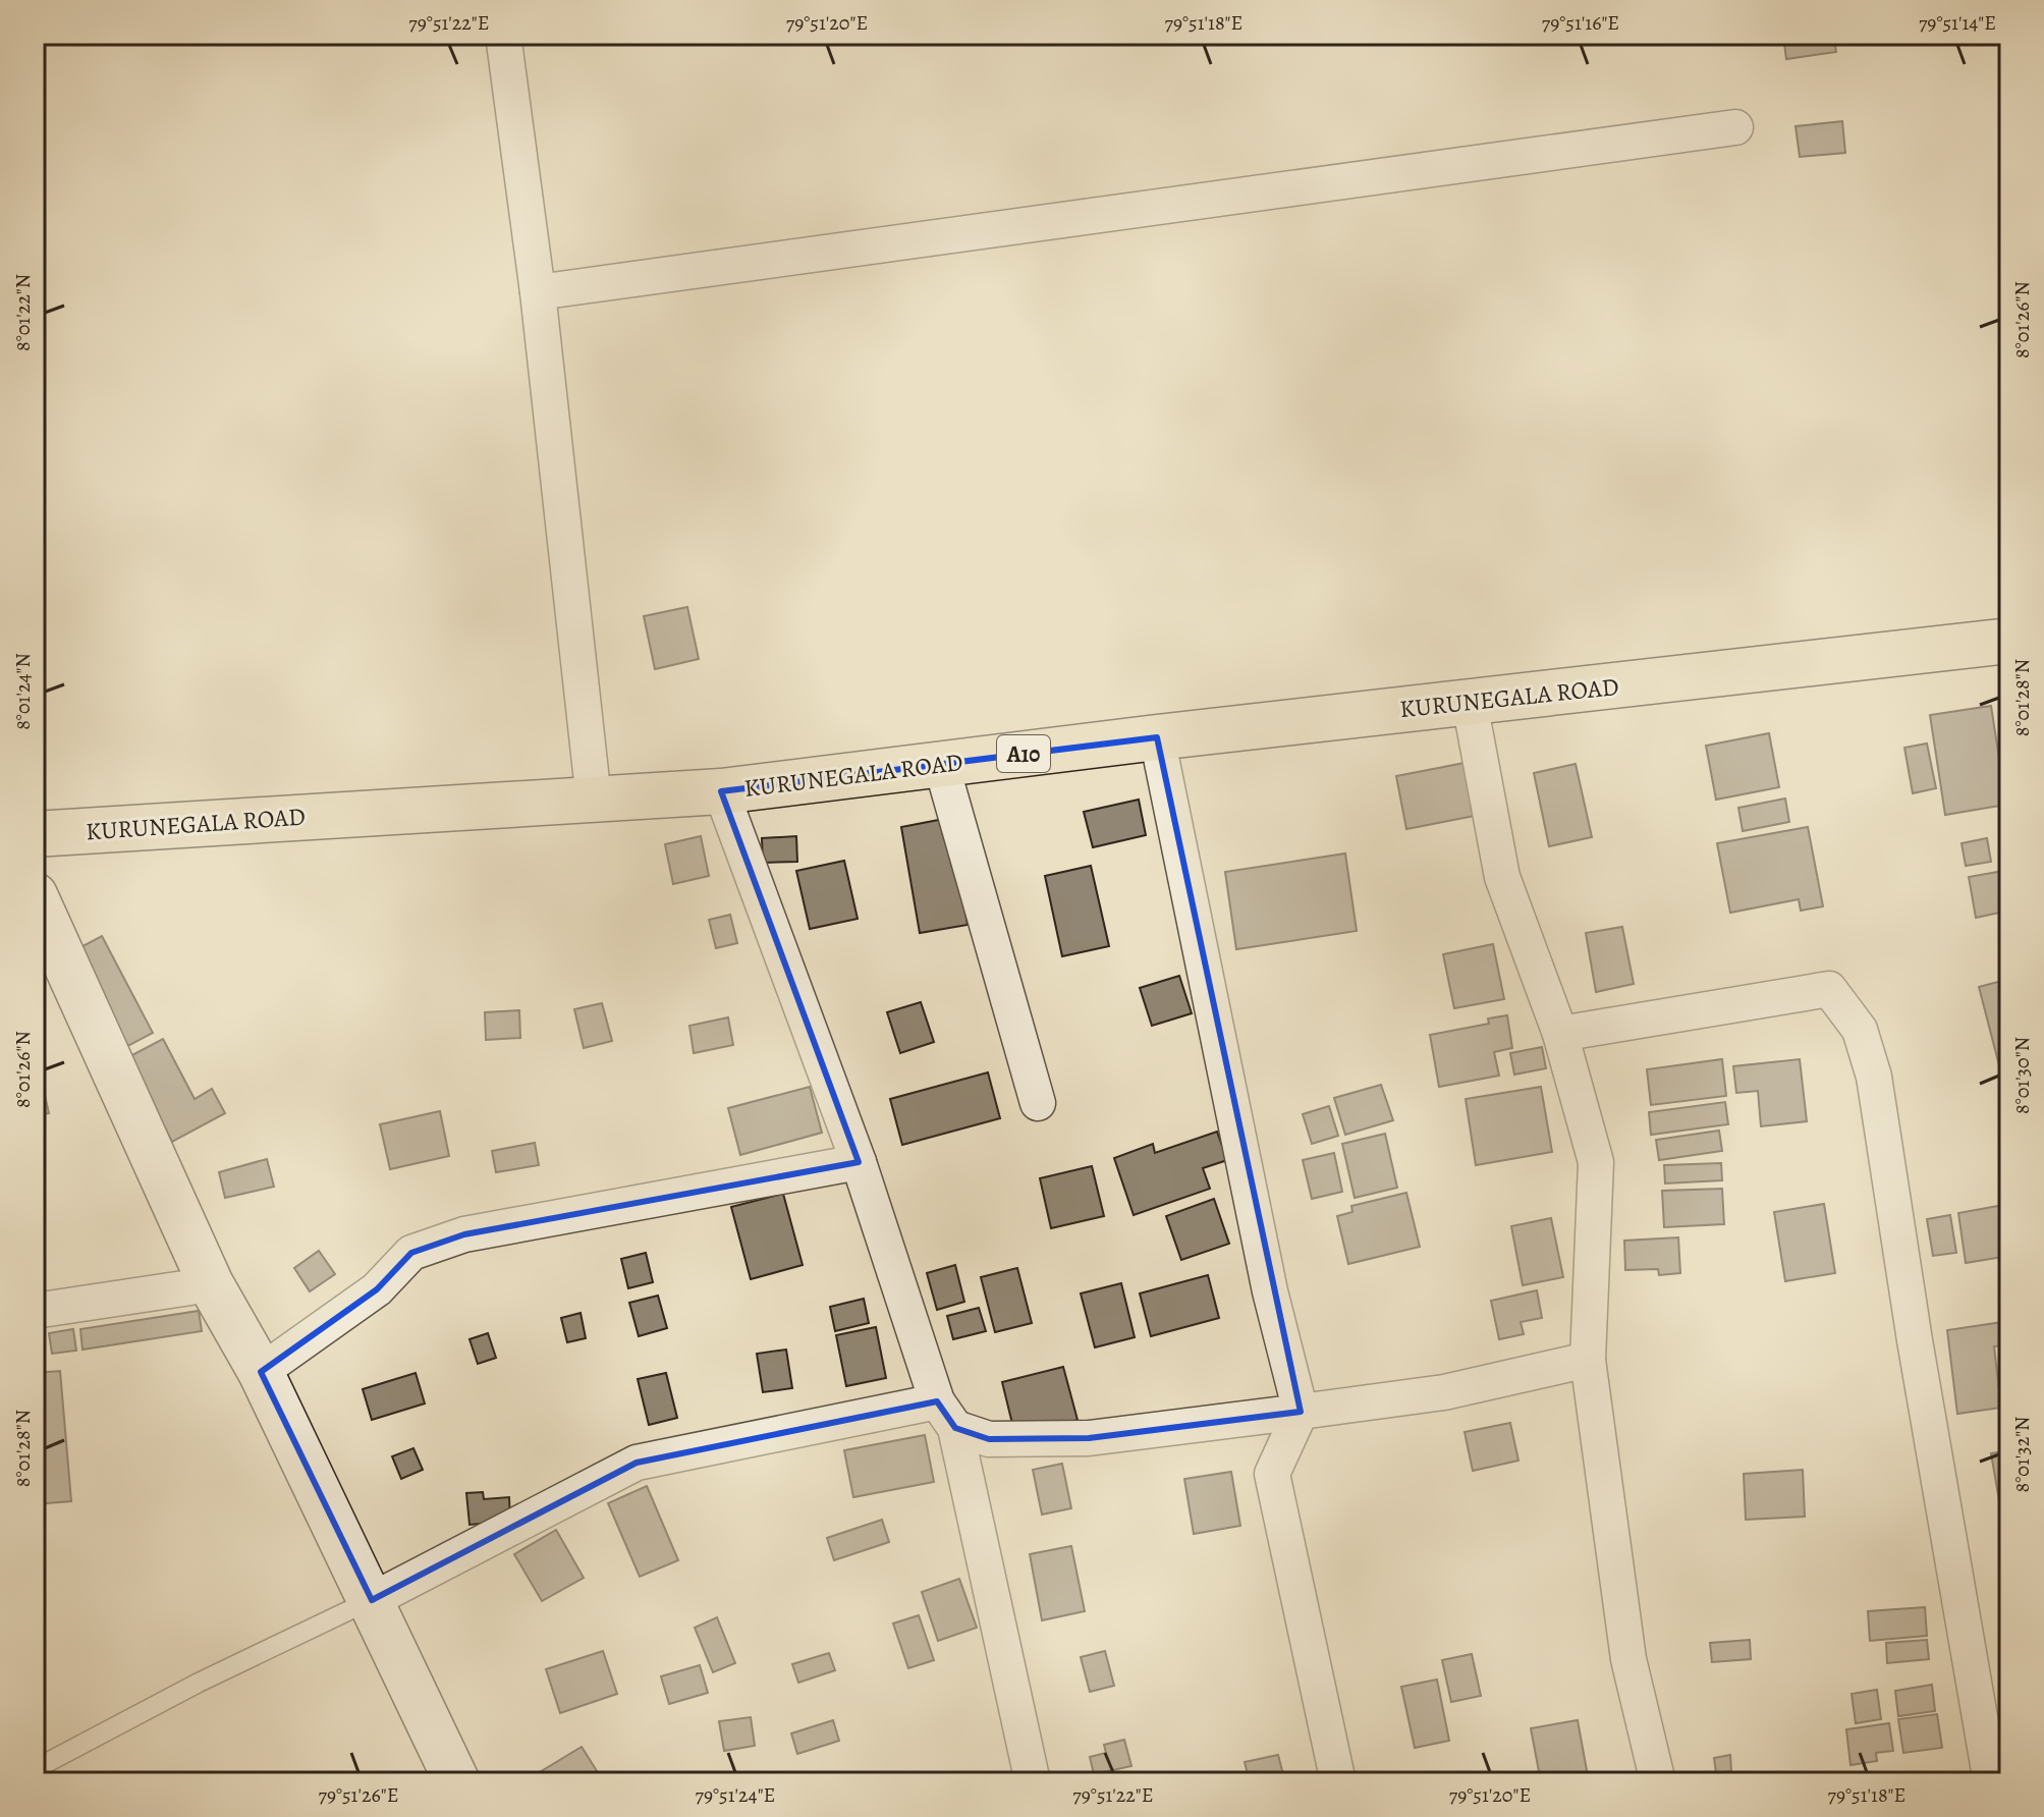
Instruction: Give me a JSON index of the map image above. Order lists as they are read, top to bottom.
{
  "streets": {
    "highway": ["KURUNEGALA ROAD", "A10"]
  },
  "coordinates": [
    "79°51'22\"E",
    "79°51'20\"E",
    "79°51'18\"E",
    "79°51'16\"E",
    "79°51'14\"E",
    "8°01'22\"N",
    "8°01'26\"N",
    "8°01'24\"N",
    "8°01'28\"N",
    "8°01'30\"N",
    "8°01'32\"N",
    "79°51'26\"E",
    "79°51'24\"E"
  ]
}
